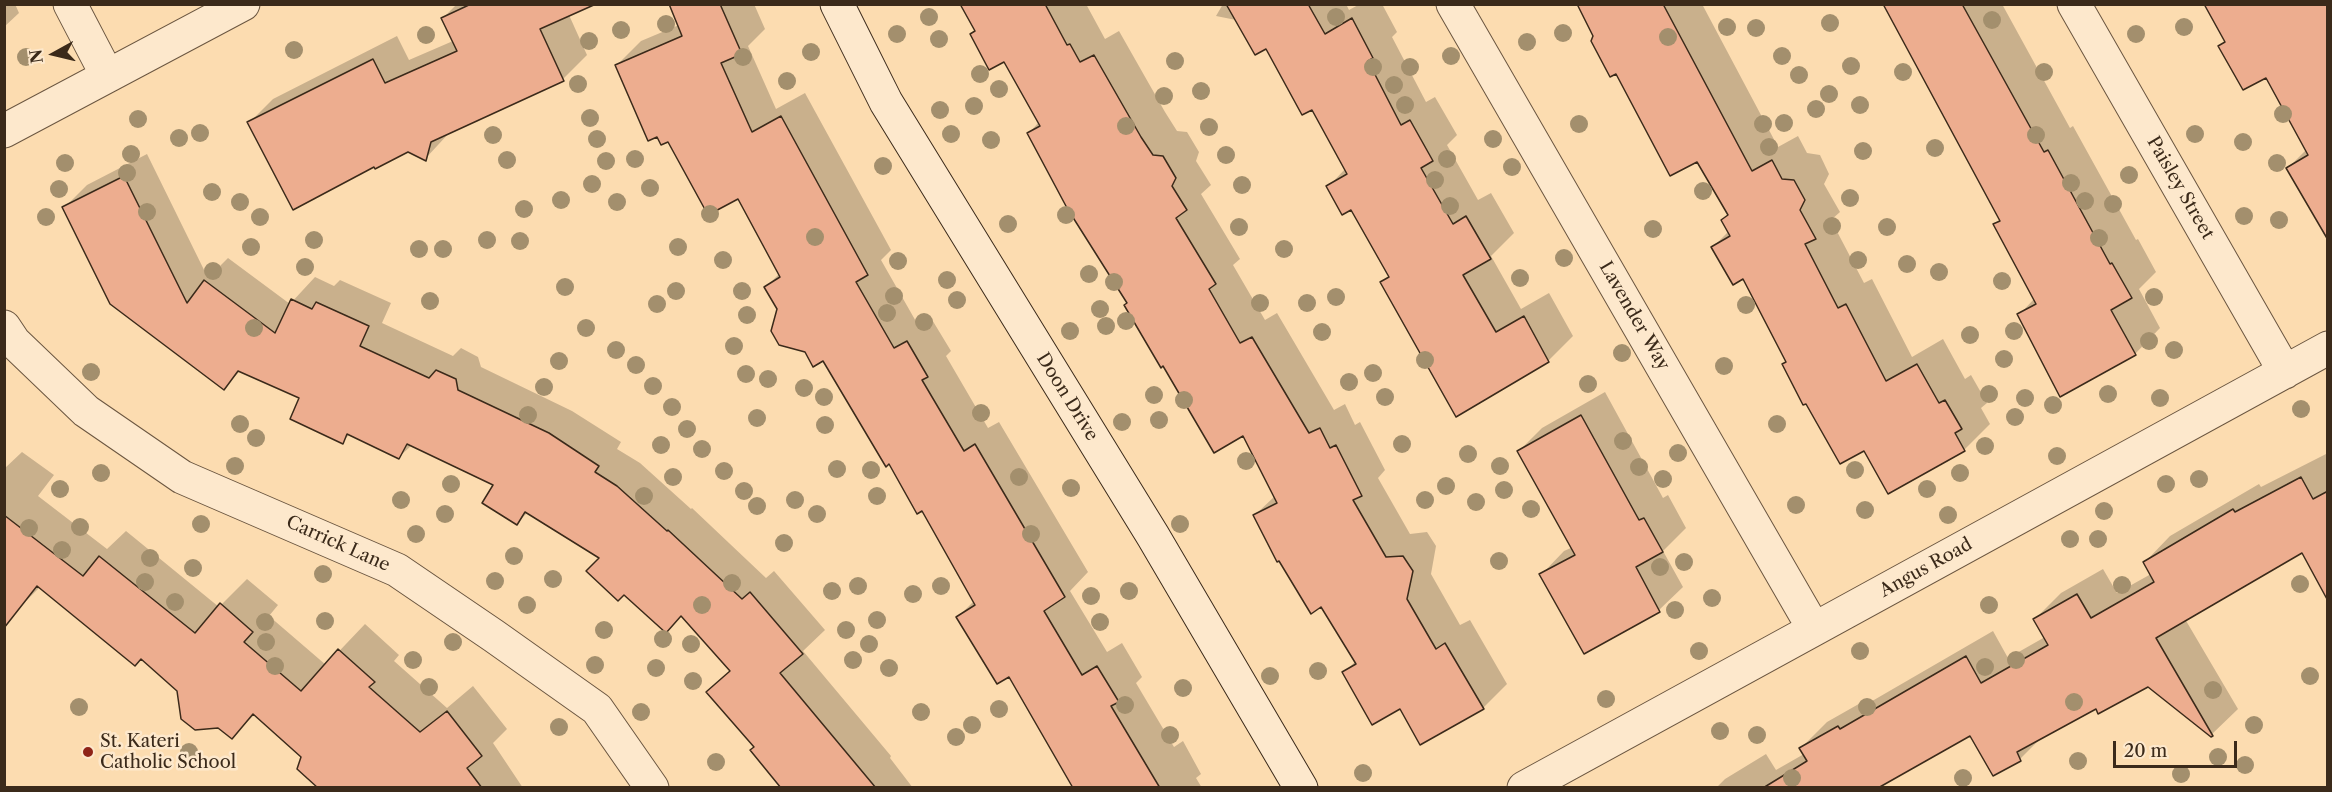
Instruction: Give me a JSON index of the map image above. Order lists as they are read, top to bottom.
{
  "streets": {
    "street": [
      "Paisley Street",
      "Lavender Way",
      "Doon Drive",
      "Carrick Lane",
      "Angus Road"
    ]
  },
  "crossings": [
    ["Paisley Street", "Angus Road"],
    ["Lavender Way", "Angus Road"]
  ],
  "places": ["St. Kateri Catholic School"],
  "scale_bar": "20 m",
  "north": "left"
}
